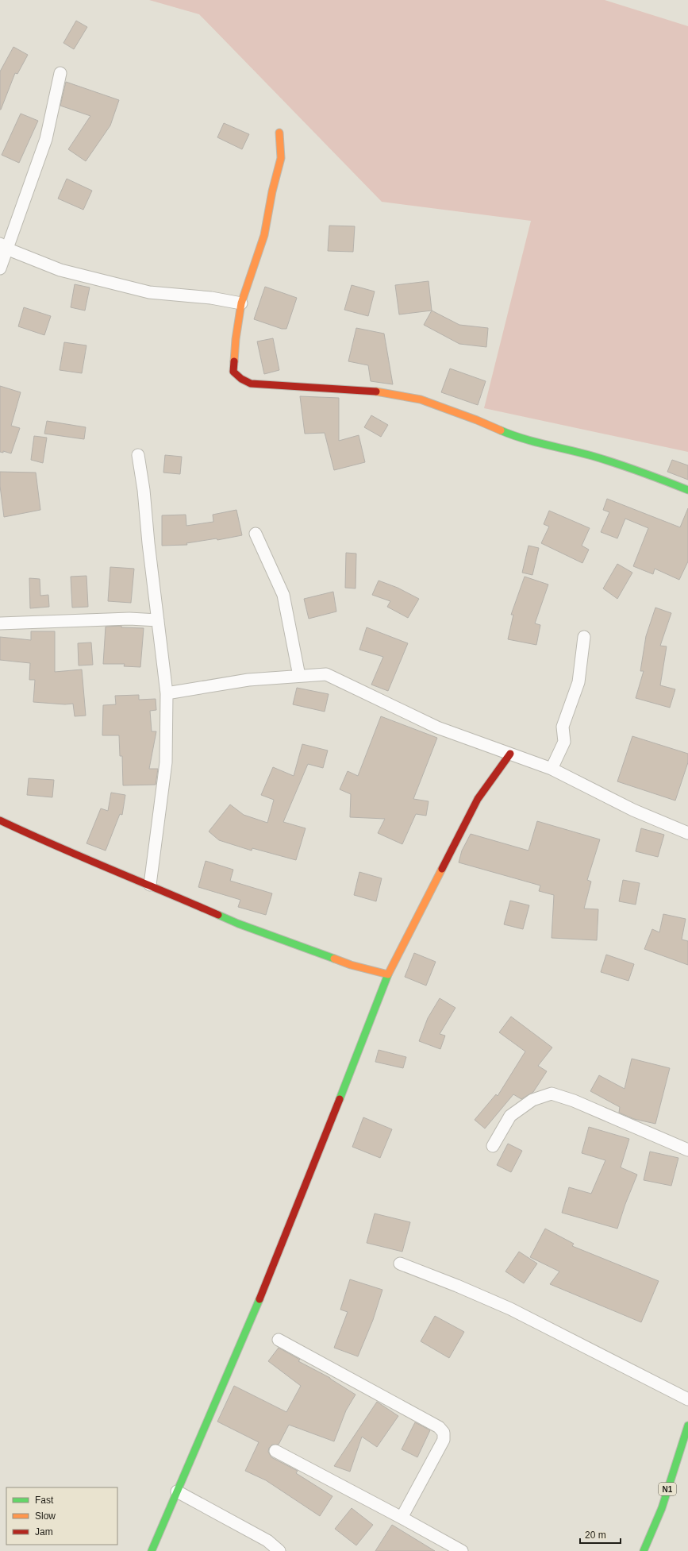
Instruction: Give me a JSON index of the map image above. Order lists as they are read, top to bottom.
{
  "streets": {
    "main road": ["N1"]
  },
  "legend": ["Fast", "Slow", "Jam"],
  "scale_bar": "20 m"
}
